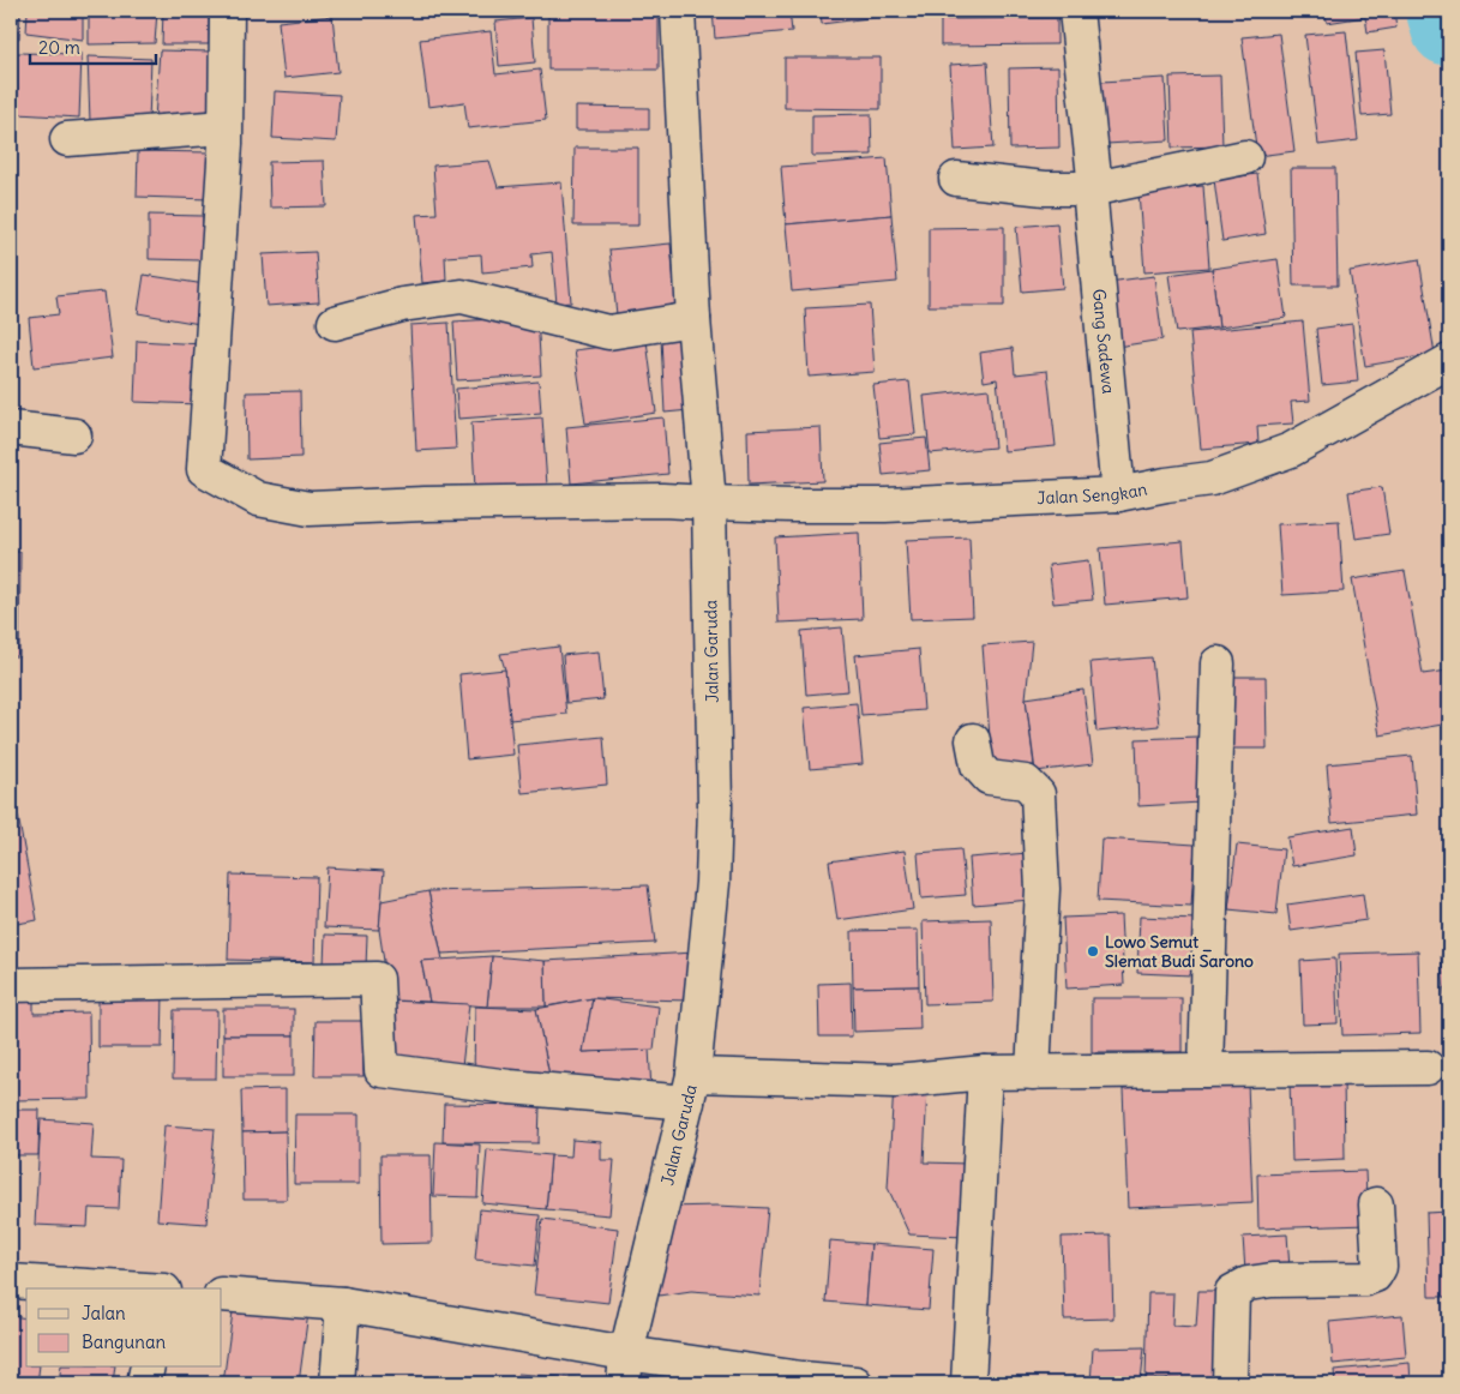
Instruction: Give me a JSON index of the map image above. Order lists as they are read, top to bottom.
{
  "streets": {
    "street": ["Gang Sadewa", "Jalan Sengkan", "Jalan Garuda"]
  },
  "crossings": [
    ["Gang Sadewa", "Jalan Sengkan"],
    ["Jalan Sengkan", "Jalan Garuda"]
  ],
  "places": ["Lowo Semut _ Slemat Budi Sarono"],
  "legend": ["Jalan", "Bangunan"],
  "scale_bar": "20 m"
}
